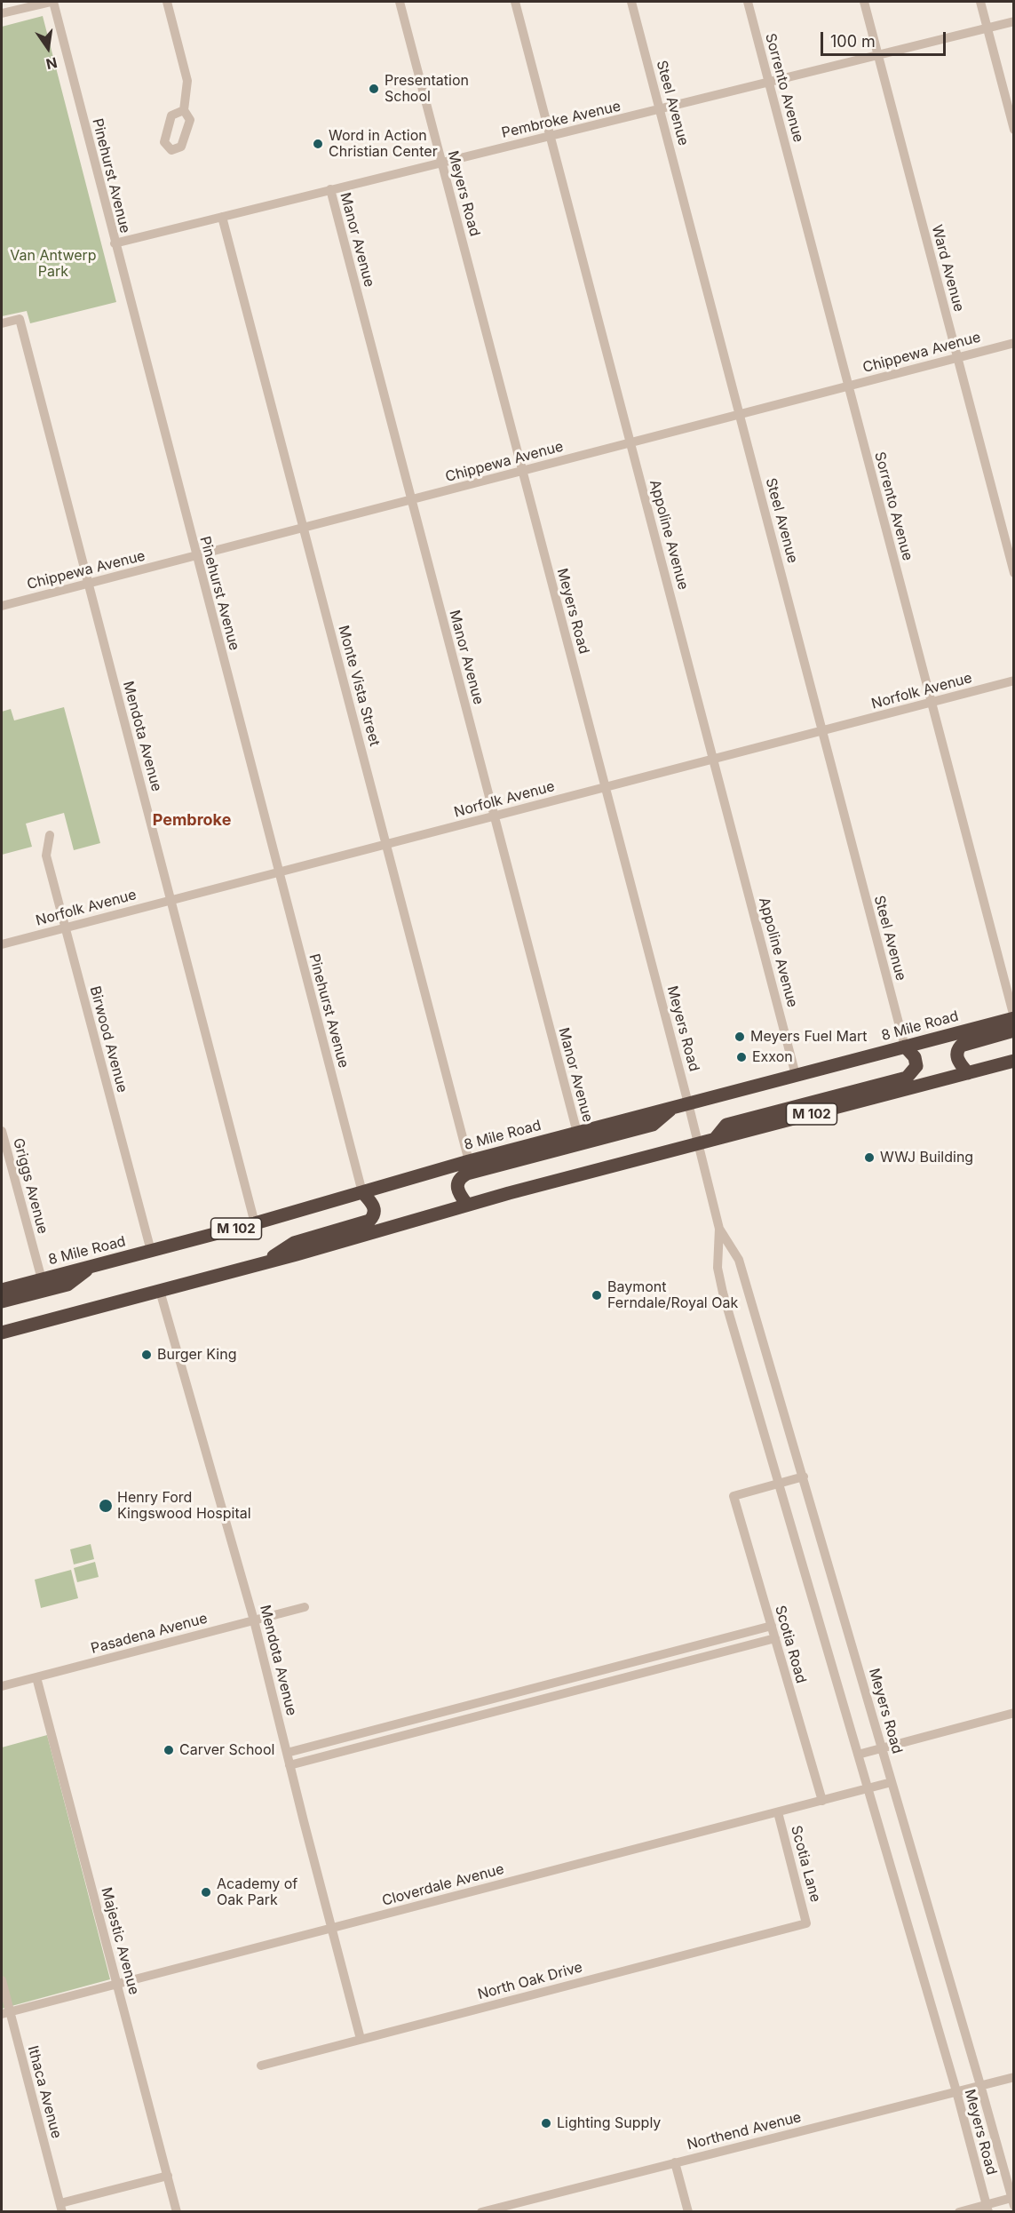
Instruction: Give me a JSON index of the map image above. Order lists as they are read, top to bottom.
{
  "streets": {
    "highway": ["8 Mile Road", "M 102"],
    "street": [
      "Sorrento Avenue",
      "Steel Avenue",
      "Pembroke Avenue",
      "Pinehurst Avenue",
      "Meyers Road",
      "Manor Avenue",
      "Ward Avenue",
      "Chippewa Avenue",
      "Appoline Avenue",
      "Monte Vista Street",
      "Norfolk Avenue",
      "Mendota Avenue",
      "Birwood Avenue",
      "Griggs Avenue",
      "Pasadena Avenue",
      "Scotia Road",
      "Scotia Lane",
      "Cloverdale Avenue",
      "Majestic Avenue",
      "North Oak Drive",
      "Ithaca Avenue",
      "Northend Avenue"
    ]
  },
  "crossings": [
    ["Sorrento Avenue", "Pembroke Avenue"],
    ["Sorrento Avenue", "Chippewa Avenue"],
    ["Sorrento Avenue", "Norfolk Avenue"],
    ["Sorrento Avenue", "8 Mile Road"],
    ["Steel Avenue", "Pembroke Avenue"],
    ["Steel Avenue", "Chippewa Avenue"],
    ["Steel Avenue", "Norfolk Avenue"],
    ["Steel Avenue", "8 Mile Road"],
    ["Pembroke Avenue", "Pinehurst Avenue"],
    ["Pembroke Avenue", "Meyers Road"],
    ["Pembroke Avenue", "Manor Avenue"],
    ["Pembroke Avenue", "Ward Avenue"],
    ["Pembroke Avenue", "Appoline Avenue"],
    ["Pembroke Avenue", "Monte Vista Street"],
    ["Pinehurst Avenue", "Chippewa Avenue"],
    ["Pinehurst Avenue", "Norfolk Avenue"],
    ["Pinehurst Avenue", "8 Mile Road"],
    ["Meyers Road", "Chippewa Avenue"],
    ["Meyers Road", "Norfolk Avenue"],
    ["Meyers Road", "8 Mile Road"],
    ["Meyers Road", "M 102"],
    ["Meyers Road", "Scotia Road"],
    ["Meyers Road", "Cloverdale Avenue"],
    ["Meyers Road", "Northend Avenue"],
    ["Manor Avenue", "Chippewa Avenue"],
    ["Manor Avenue", "Norfolk Avenue"],
    ["Manor Avenue", "8 Mile Road"],
    ["Ward Avenue", "Chippewa Avenue"],
    ["Chippewa Avenue", "Appoline Avenue"],
    ["Chippewa Avenue", "Monte Vista Street"],
    ["Chippewa Avenue", "Mendota Avenue"],
    ["Appoline Avenue", "Norfolk Avenue"],
    ["Appoline Avenue", "8 Mile Road"],
    ["Monte Vista Street", "Norfolk Avenue"],
    ["Monte Vista Street", "8 Mile Road"],
    ["Norfolk Avenue", "Mendota Avenue"],
    ["Norfolk Avenue", "Birwood Avenue"],
    ["Mendota Avenue", "8 Mile Road"],
    ["Mendota Avenue", "M 102"],
    ["Mendota Avenue", "Pasadena Avenue"],
    ["Mendota Avenue", "Cloverdale Avenue"],
    ["Mendota Avenue", "North Oak Drive"],
    ["8 Mile Road", "Birwood Avenue"],
    ["8 Mile Road", "Griggs Avenue"],
    ["Pasadena Avenue", "Majestic Avenue"],
    ["Scotia Road", "Cloverdale Avenue"],
    ["Scotia Lane", "Cloverdale Avenue"],
    ["Scotia Lane", "North Oak Drive"],
    ["Cloverdale Avenue", "Majestic Avenue"],
    ["Cloverdale Avenue", "Ithaca Avenue"]
  ],
  "districts": ["Pembroke"],
  "parks": ["Van Antwerp Park"],
  "places": [
    "Presentation School",
    "Word in Action Christian Center",
    "Meyers Fuel Mart",
    "Exxon",
    "WWJ Building",
    "Baymont Ferndale/Royal Oak",
    "Burger King",
    "Henry Ford Kingswood Hospital",
    "Carver School",
    "Academy of Oak Park",
    "Lighting Supply"
  ],
  "scale_bar": "100 m",
  "north": "bottom"
}
